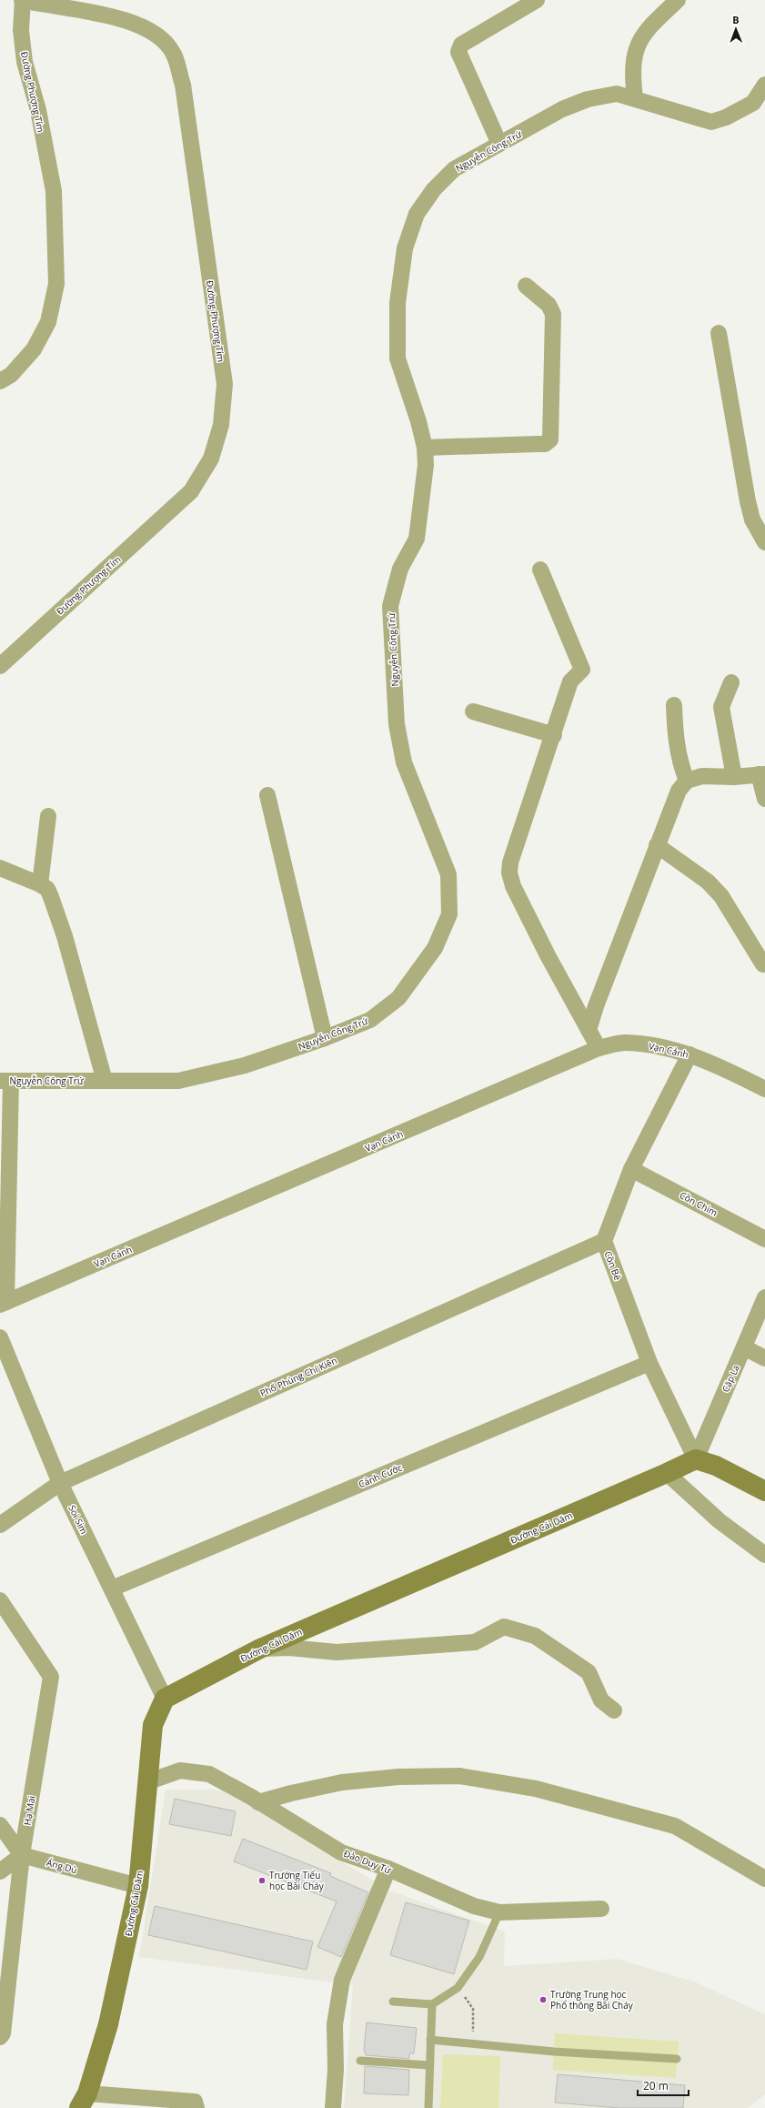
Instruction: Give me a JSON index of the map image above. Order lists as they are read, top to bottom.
{
  "streets": {
    "street": [
      "Đường Phượng Tím",
      "Nguyễn Công Trứ",
      "Vạn Cảnh",
      "Cồn Chìm",
      "Cồn Bè",
      "Phố Phùng Chí Kiên",
      "Cặp La",
      "Cảnh Cước",
      "Soi Sim",
      "Đường Cái Dăm",
      "Hạ Mai",
      "Đào Duy Từ",
      "Áng Dù"
    ]
  },
  "crossings": [
    ["Vạn Cảnh", "Cồn Bè"],
    ["Cồn Chìm", "Cồn Bè"],
    ["Cồn Bè", "Phố Phùng Chí Kiên"],
    ["Cồn Bè", "Cặp La"],
    ["Cồn Bè", "Cảnh Cước"],
    ["Cồn Bè", "Đường Cái Dăm"],
    ["Phố Phùng Chí Kiên", "Soi Sim"],
    ["Cặp La", "Đường Cái Dăm"],
    ["Cảnh Cước", "Soi Sim"],
    ["Soi Sim", "Đường Cái Dăm"],
    ["Đường Cái Dăm", "Đào Duy Từ"],
    ["Đường Cái Dăm", "Áng Dù"],
    ["Hạ Mai", "Áng Dù"]
  ],
  "places": ["Trường Tiểu học Bãi Cháy", "Trường Trung học Phổ thông Bãi Cháy"],
  "scale_bar": "20 m",
  "north": "top"
}
